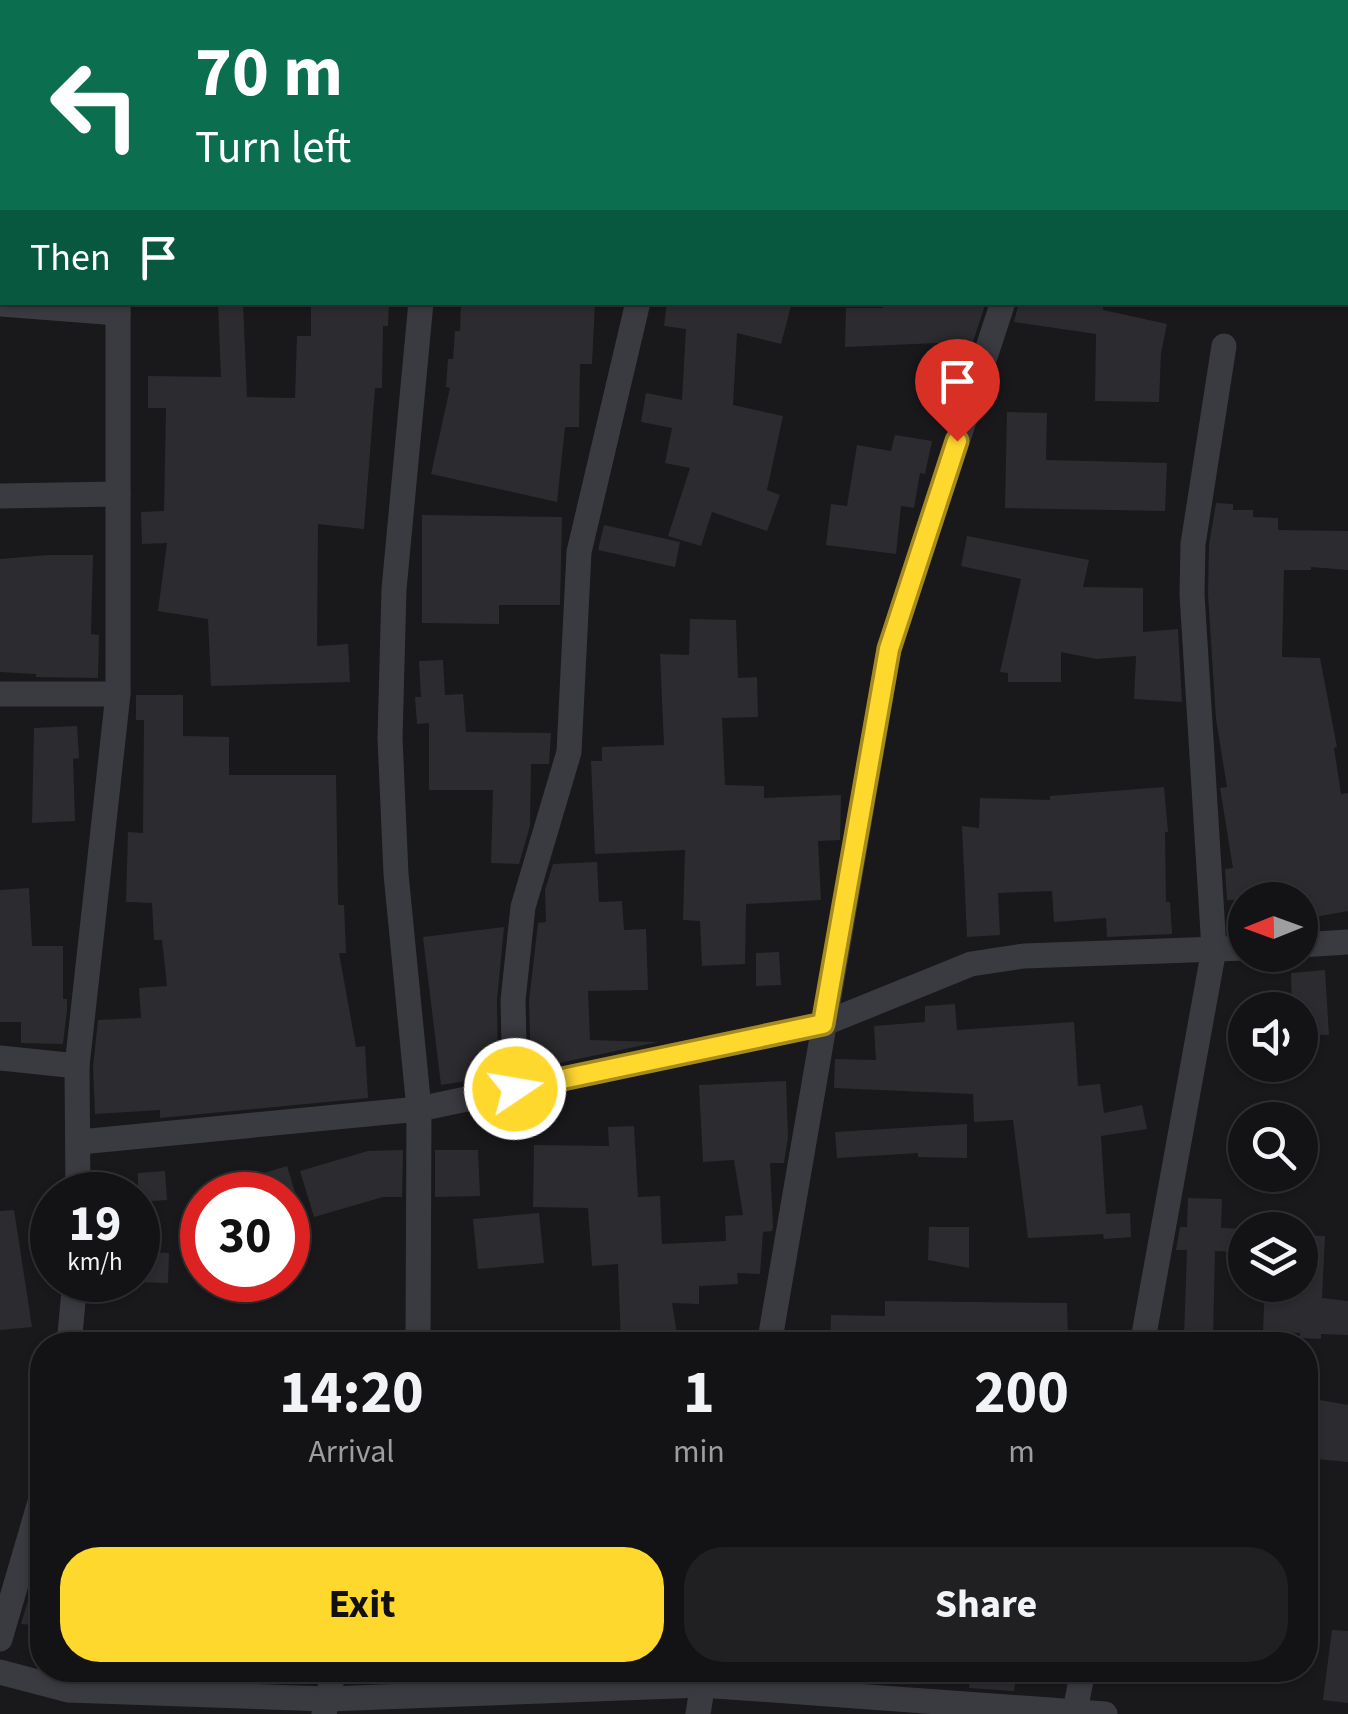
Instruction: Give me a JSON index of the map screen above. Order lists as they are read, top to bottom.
{
  "north": "left",
  "page": {
    "turn": ["70 m", "Turn left"],
    "then": "Then",
    "speed": "19 km/h",
    "limit": "30",
    "eta": [
      "14:20",
      "Arrival",
      "1",
      "min",
      "200",
      "m"
    ],
    "buttons": ["Exit", "Share"]
  }
}
